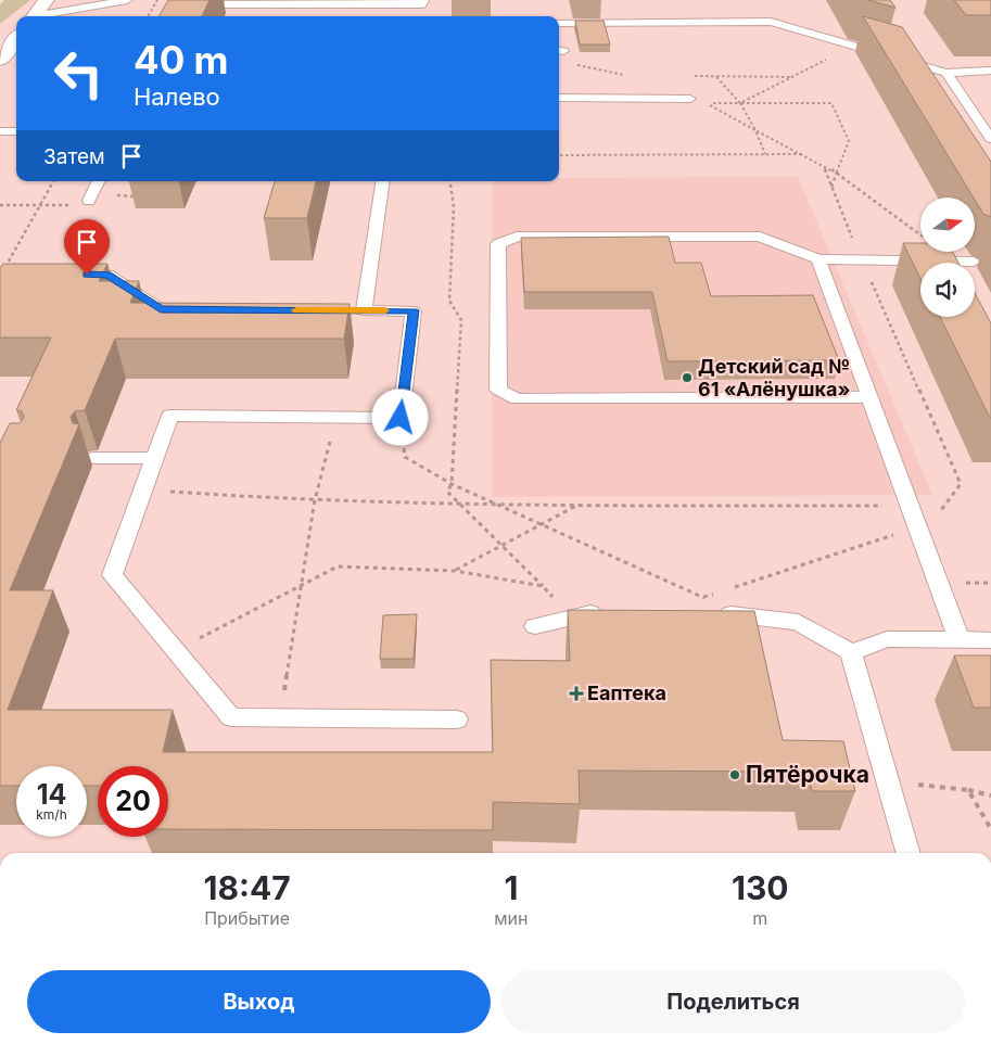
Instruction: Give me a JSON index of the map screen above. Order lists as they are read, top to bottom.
{
  "places": {
    "other": ["Детский сад № 61 «Алёнушка»", "Пятёрочка"],
    "health": ["Еаптека"]
  },
  "north": "right",
  "page": {
    "turn": ["40 m", "Налево"],
    "then": "Затем",
    "speed": "14 km/h",
    "limit": "20",
    "eta": [
      "18:47",
      "Прибытие",
      "1",
      "мин",
      "130",
      "m"
    ],
    "buttons": ["Выход", "Поделиться"]
  }
}
